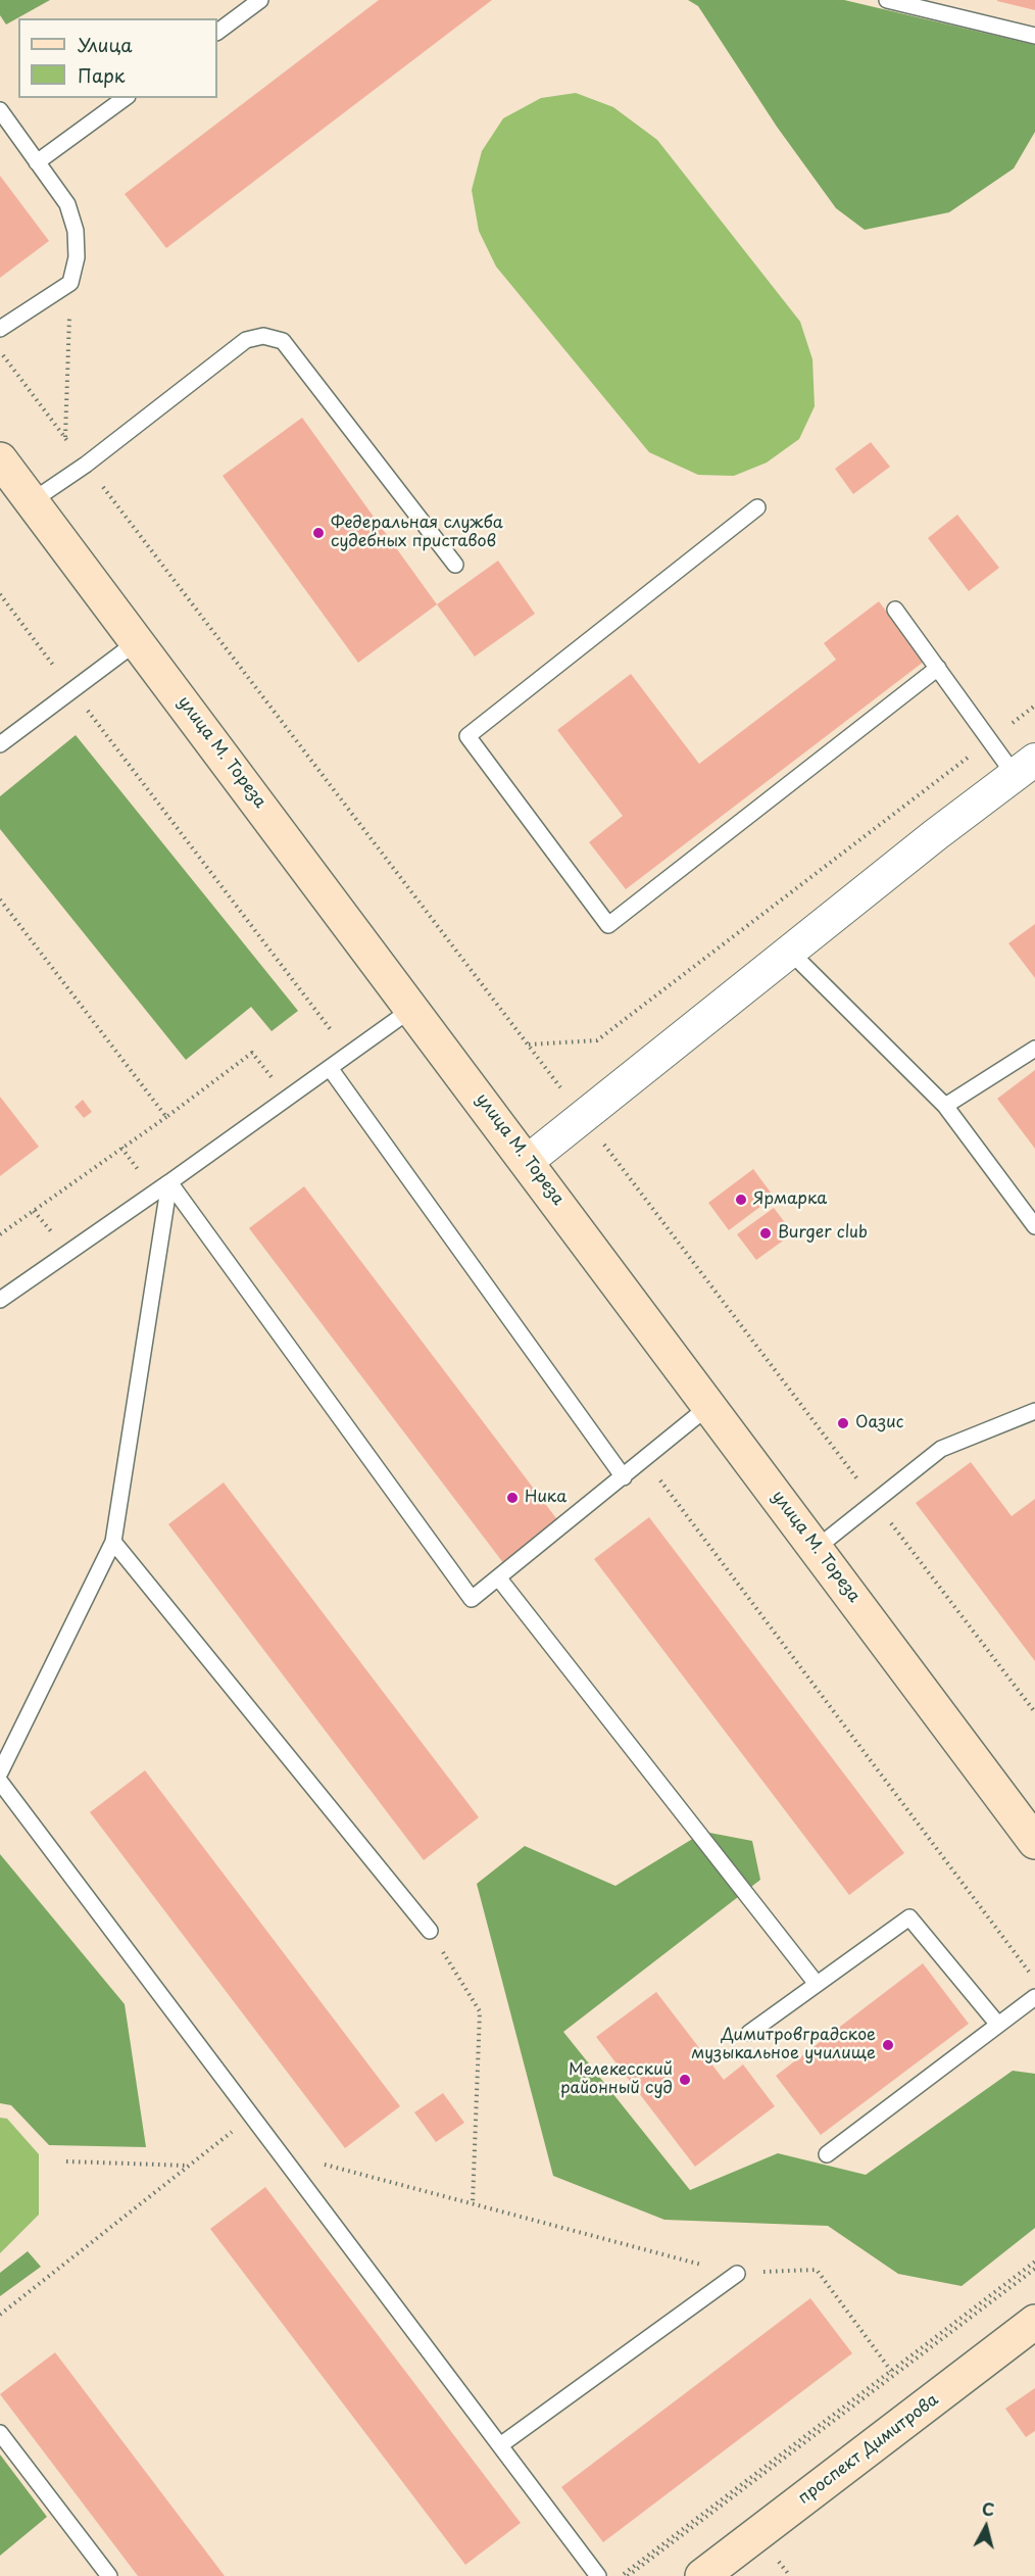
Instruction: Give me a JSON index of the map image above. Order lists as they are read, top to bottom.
{
  "streets": {
    "street": ["улица М. Тореза", "проспект Димитрова"]
  },
  "places": [
    "Федеральная служба судебных приставов",
    "Ярмарка",
    "Burger club",
    "Оазис",
    "Ника",
    "Димитровградское музыкальное училище",
    "Мелекесский районный суд"
  ],
  "legend": ["Улица", "Парк"],
  "north": "top"
}
